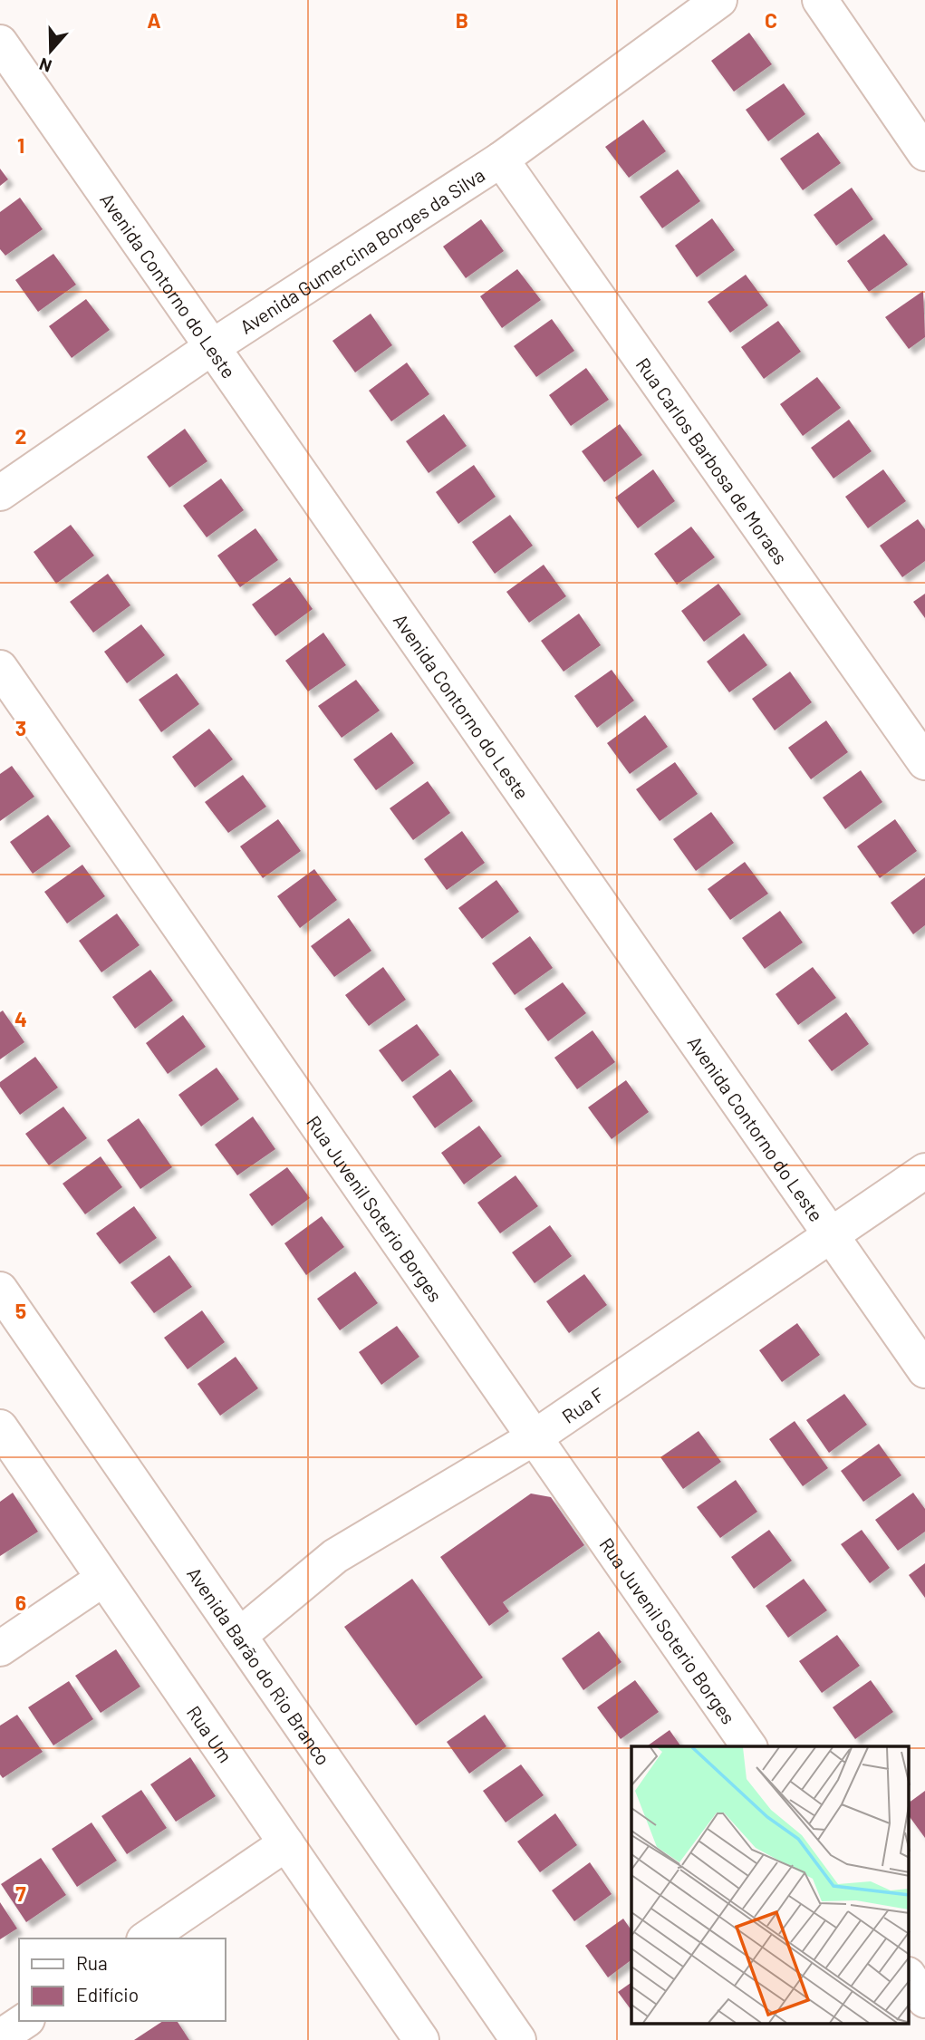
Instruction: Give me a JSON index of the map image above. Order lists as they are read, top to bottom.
{
  "streets": {
    "street": [
      "Avenida Gumercina Borges da Silva",
      "Avenida Contorno do Leste",
      "Rua Carlos Barbosa de Moraes",
      "Rua Juvenil Soterio Borges",
      "Rua F",
      "Avenida Barão do Rio Branco",
      "Rua Um"
    ]
  },
  "crossings": [
    ["Avenida Gumercina Borges da Silva", "Avenida Contorno do Leste"],
    ["Avenida Gumercina Borges da Silva", "Rua Carlos Barbosa de Moraes"],
    ["Avenida Contorno do Leste", "Rua F"],
    ["Rua Juvenil Soterio Borges", "Rua F"],
    ["Rua F", "Avenida Barão do Rio Branco"]
  ],
  "legend": ["Rua", "Edifício"],
  "north": "bottom",
  "grid": {
    "columns": ["A", "B", "C"],
    "rows": [
      "1",
      "2",
      "3",
      "4",
      "5",
      "6",
      "7"
    ]
  }
}
